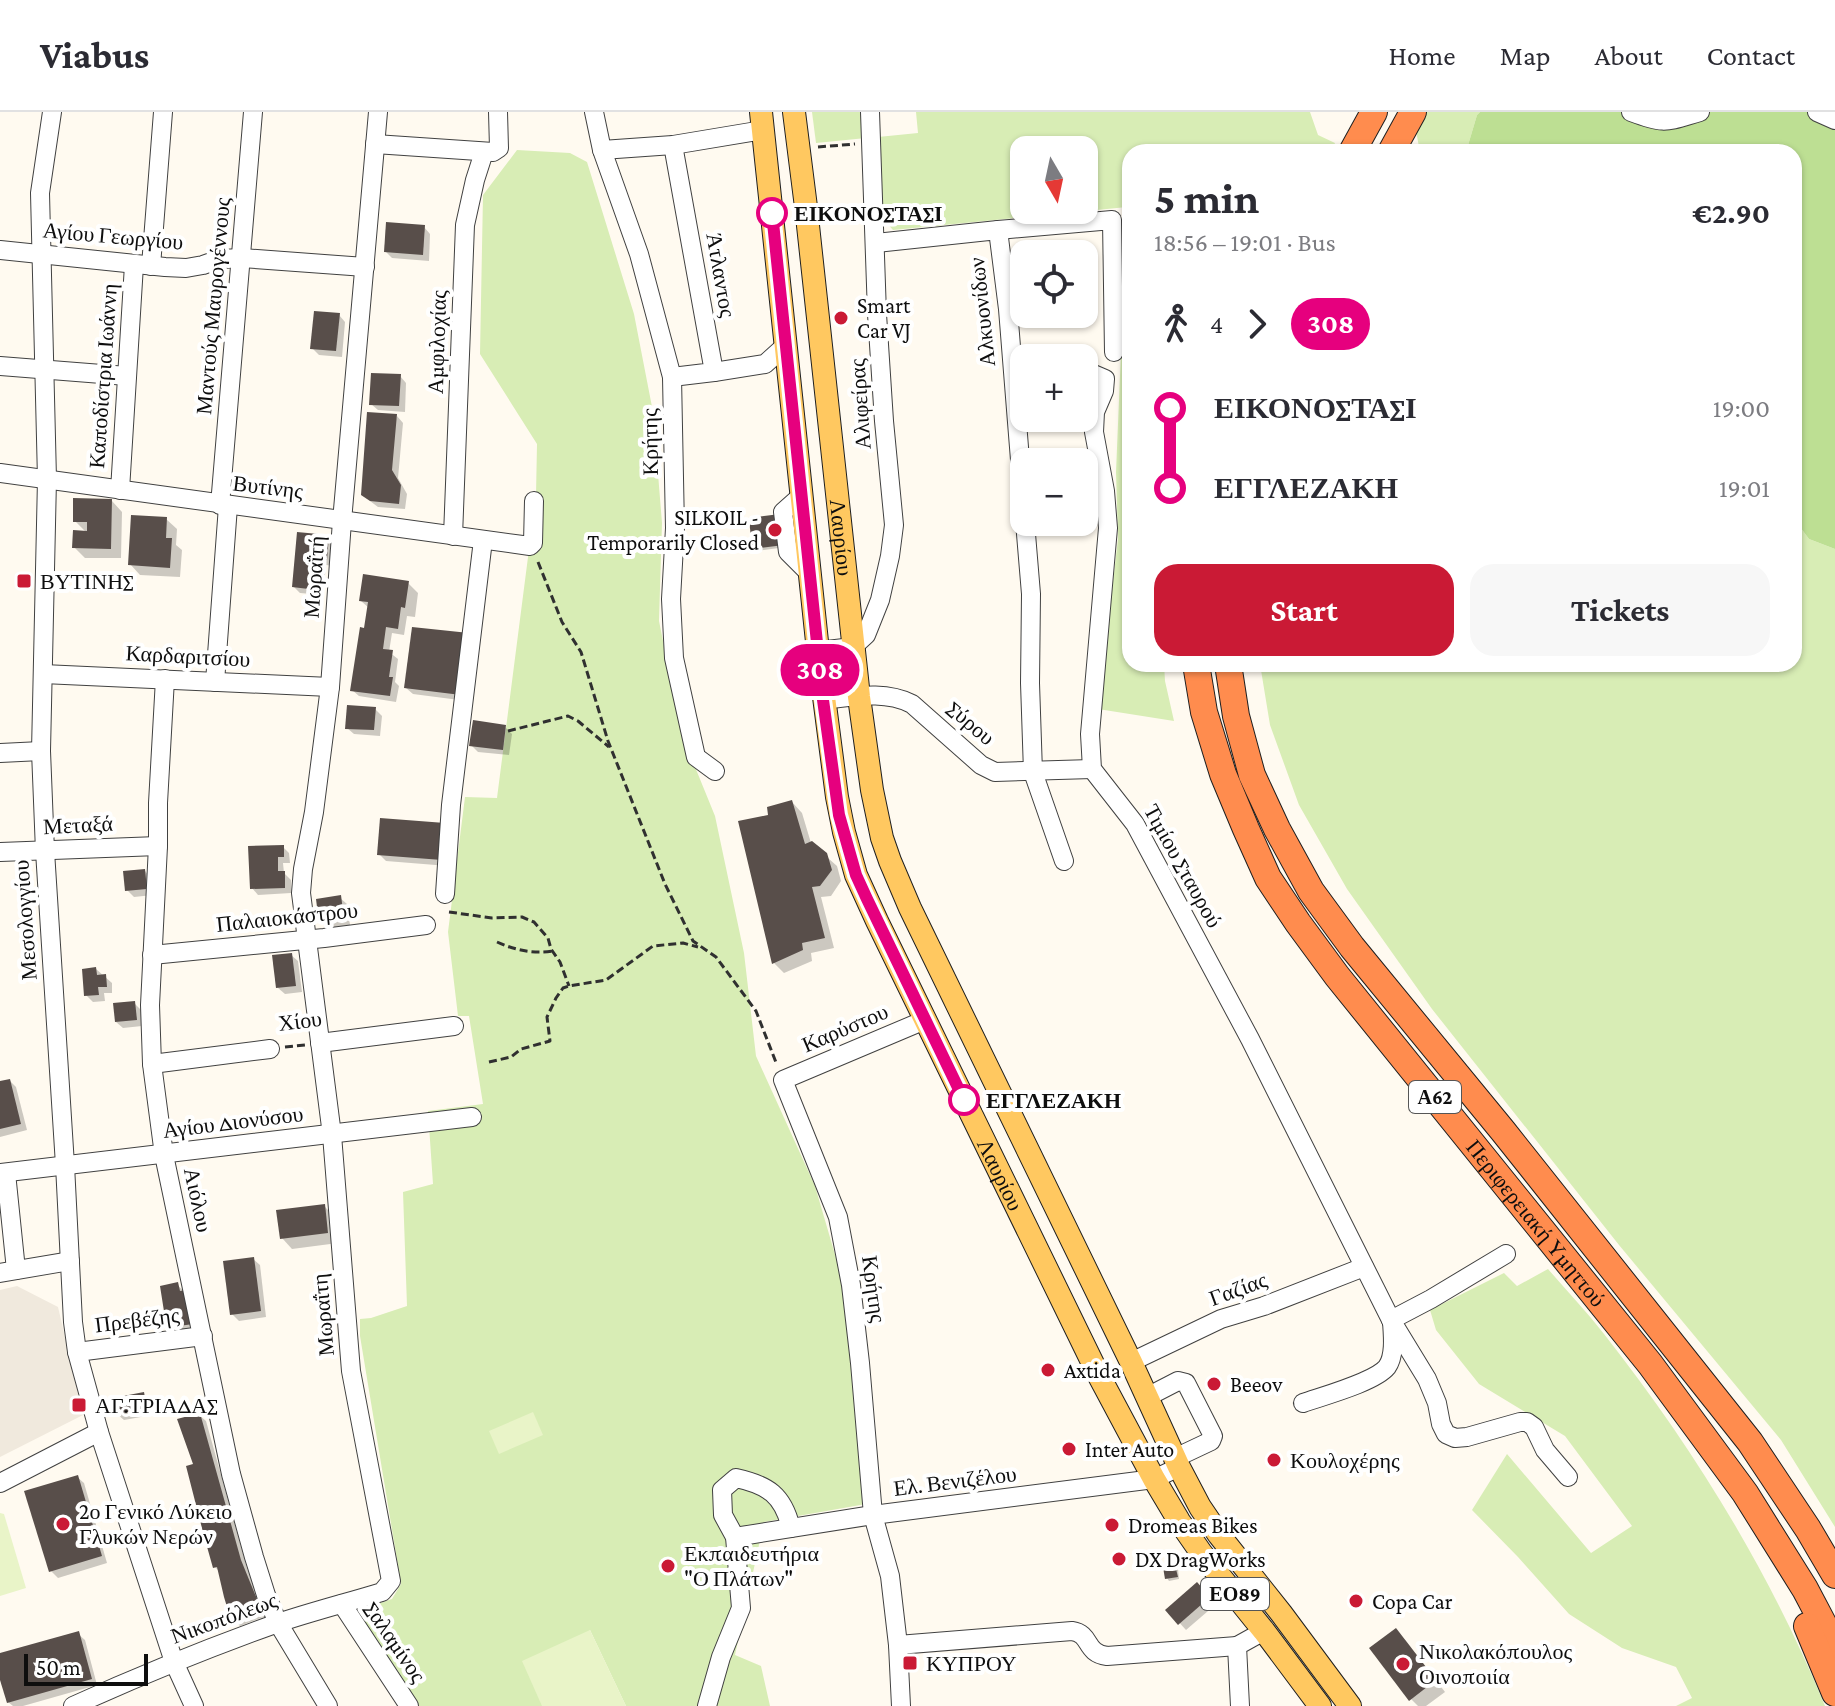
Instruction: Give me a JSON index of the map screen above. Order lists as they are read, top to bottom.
{
  "streets": {
    "highway": ["Α62", "Περιφερειακή Υμηττού"],
    "main road": ["Λαυρίου", "ΕΟ89"],
    "street": [
      "Αγίου Γεωργίου",
      "Άτλαντος",
      "Μαντούς Μαυρογέννους",
      "Αλκυονίδων",
      "Αμφιλοχίας",
      "Καποδίστρια Ιωάννη",
      "Αλιφείρας",
      "Κρήτης",
      "Βυτίνης",
      "Μωραΐτή",
      "Καρδαριτσίου",
      "Σύρου",
      "Μεταξά",
      "Τιμίου Σταυρού",
      "Παλαιοκάστρου",
      "Μεσολογγίου",
      "Χίου",
      "Καρύστου",
      "Αγίου Διονύσου",
      "Αιόλου",
      "Γαζίας",
      "Μωραΐτη",
      "Πρεβέζης",
      "Ελ. Βενιζέλου",
      "Νικοπόλεως",
      "Σαλαμίνος"
    ]
  },
  "crossings": [
    ["Αγίου Γεωργίου", "Μαντούς Μαυρογέννους"],
    ["Αγίου Γεωργίου", "Καποδίστρια Ιωάννη"],
    ["Αγίου Γεωργίου", "Μωραΐτή"],
    ["Αγίου Γεωργίου", "Μεσολογγίου"],
    ["Μαντούς Μαυρογέννους", "Βυτίνης"],
    ["Μαντούς Μαυρογέννους", "Καρδαριτσίου"],
    ["Αλκυονίδων", "Αλιφείρας"],
    ["Αμφιλοχίας", "Βυτίνης"],
    ["Καποδίστρια Ιωάννη", "Βυτίνης"],
    ["Αλιφείρας", "Λαυρίου"],
    ["Κρήτης", "Καρύστου"],
    ["Κρήτης", "Ελ. Βενιζέλου"],
    ["Βυτίνης", "Μωραΐτή"],
    ["Βυτίνης", "Μεσολογγίου"],
    ["Λαυρίου", "Σύρου"],
    ["Λαυρίου", "Καρύστου"],
    ["Λαυρίου", "Γαζίας"],
    ["Λαυρίου", "Ελ. Βενιζέλου"],
    ["Μωραΐτή", "Καρδαριτσίου"],
    ["Μωραΐτή", "Παλαιοκάστρου"],
    ["Μωραΐτή", "Χίου"],
    ["Μωραΐτή", "Μωραΐτη"],
    ["Καρδαριτσίου", "Μεσολογγίου"],
    ["Καρδαριτσίου", "Αιόλου"],
    ["Σύρου", "Τιμίου Σταυρού"],
    ["Μεταξά", "Μεσολογγίου"],
    ["Μεταξά", "Αιόλου"],
    ["Τιμίου Σταυρού", "Γαζίας"],
    ["Παλαιοκάστρου", "Αιόλου"],
    ["Μεσολογγίου", "Αγίου Διονύσου"],
    ["Μεσολογγίου", "Πρεβέζης"],
    ["Μεσολογγίου", "Νικοπόλεως"],
    ["Χίου", "Αιόλου"],
    ["Χίου", "Μωραΐτη"],
    ["Αγίου Διονύσου", "Αιόλου"],
    ["Αγίου Διονύσου", "Μωραΐτη"],
    ["Αιόλου", "Πρεβέζης"],
    ["Αιόλου", "Νικοπόλεως"],
    ["Μωραΐτη", "Νικοπόλεως"],
    ["Νικοπόλεως", "Σαλαμίνος"]
  ],
  "places": {
    "other": [
      "ΕΙΚΟΝΟΣΤΑΣΙ",
      "Smart Car VJ",
      "SILKOIL - Temporarily Closed",
      "ΕΓΓΛΕΖΑΚΗ",
      "Axtida",
      "Beeov",
      "Inter Auto",
      "Κουλοχέρης",
      "2ο Γενικό Λύκειο Γλυκών Νερών",
      "Dromeas Bikes",
      "DX DragWorks",
      "Εκπαιδευτήρια \"Ο Πλάτων\"",
      "Copa Car",
      "Νικολακόπουλος Οινοποιία"
    ],
    "transit": ["ΒΥΤΙΝΗΣ", "ΑΓ.ΤΡΙΑΔΑΣ", "ΚΥΠΡΟΥ"]
  },
  "lines": ["bus line 308"],
  "scale_bar": "50 m",
  "north": "bottom",
  "page": {
    "header": "Viabus",
    "nav": [
      "Home",
      "Map",
      "About",
      "Contact"
    ],
    "on_map": "308",
    "map_buttons": ["+", "−"],
    "heading": ["5 min", "18:56 – 19:01 · Bus", "€2.90"],
    "legs": ["4", "308"],
    "list": [
      {
        "name": "ΕΙΚΟΝΟΣΤΑΣΙ",
        "value": "19:00"
      },
      {
        "name": "ΕΓΓΛΕΖΑΚΗ",
        "value": "19:01"
      }
    ],
    "buttons": ["Start", "Tickets"],
    "scale": "50 m"
  }
}
